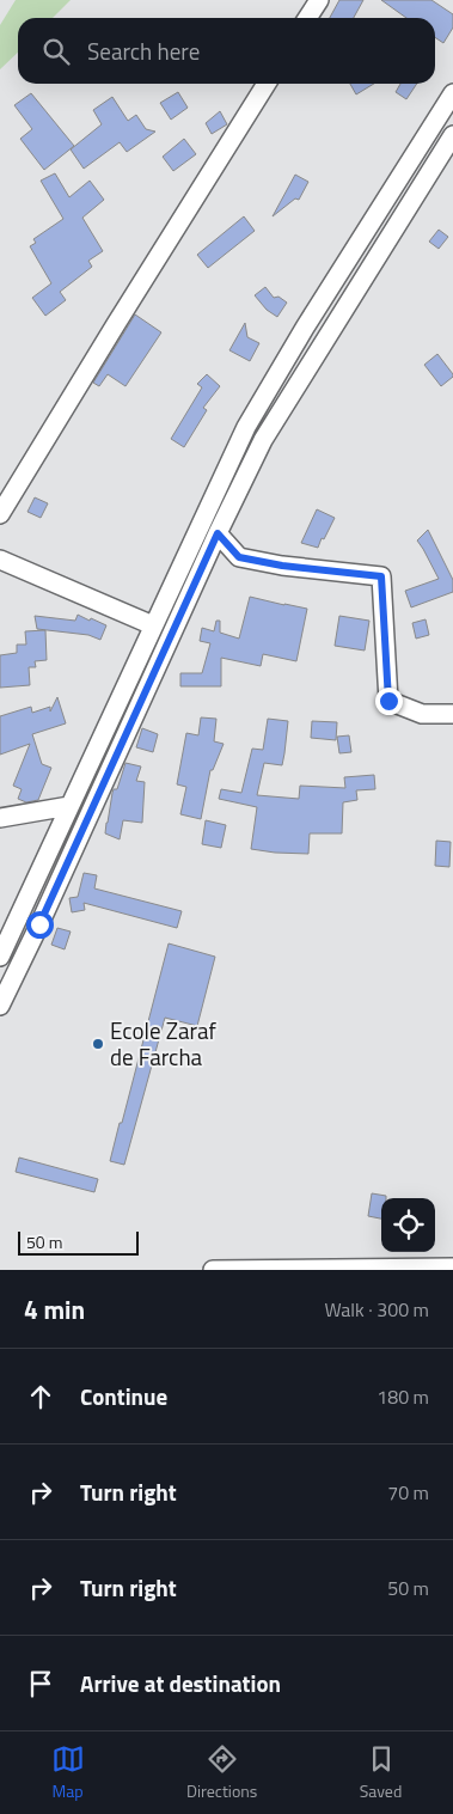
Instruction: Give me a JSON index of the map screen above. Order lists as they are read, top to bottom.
{
  "places": ["Ecole Zaraf de Farcha"],
  "scale_bar": "50 m",
  "page": {
    "search": "Search here",
    "scale": "50 m",
    "heading": ["4 min", "Walk · 300 m"],
    "list": [
      ["Continue", "180 m"],
      ["Turn right", "70 m"],
      ["Turn right", "50 m"],
      "Arrive at destination"
    ],
    "nav": ["Map", "Directions", "Saved"]
  }
}
